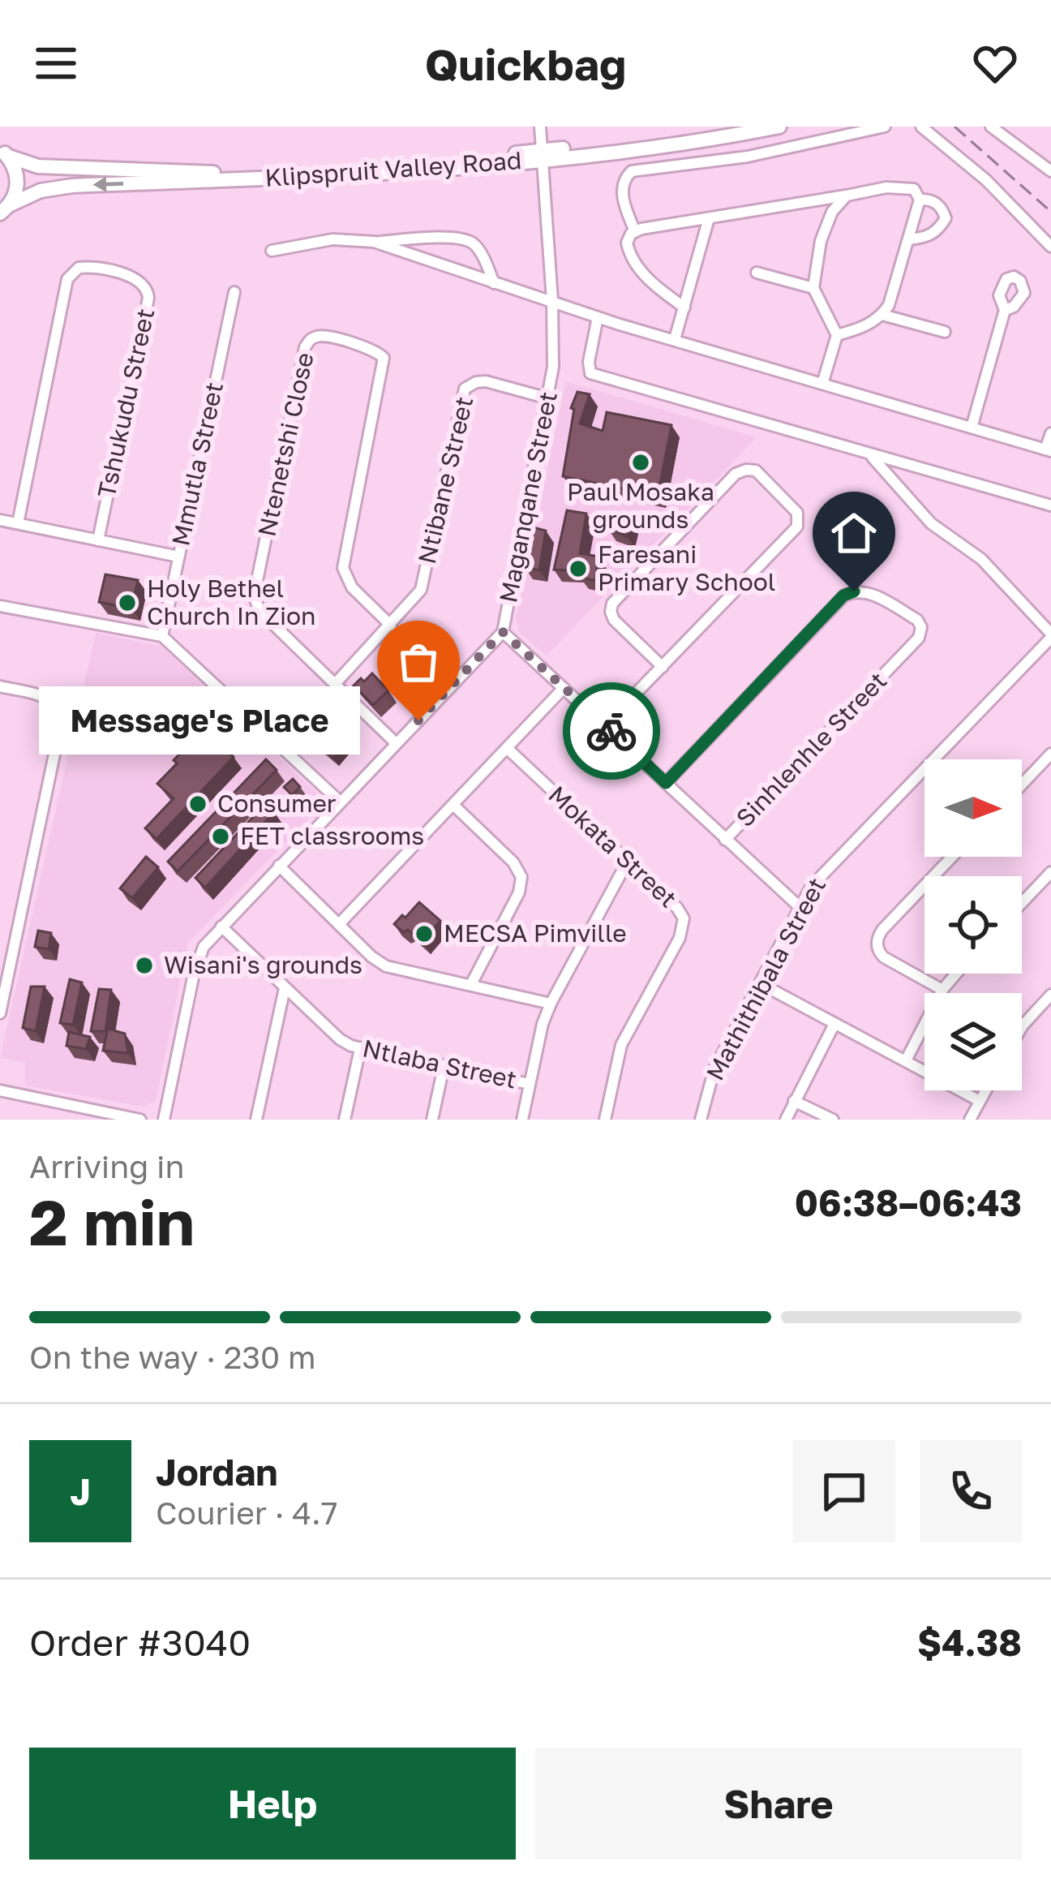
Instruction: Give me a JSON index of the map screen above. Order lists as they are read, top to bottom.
{
  "streets": {
    "street": [
      "Klipspruit Valley Road",
      "Tshukudu Street",
      "Ntenetshi Close",
      "Mmutla Street",
      "Ntibane Street",
      "Maganqane Street",
      "Sinhlenhle Street",
      "Mokata Street",
      "Mathithibala Street",
      "Ntlaba Street"
    ]
  },
  "crossings": [
    ["Klipspruit Valley Road", "Maganqane Street"],
    ["Ntenetshi Close", "Ntibane Street"],
    ["Ntenetshi Close", "Maganqane Street"],
    ["Ntibane Street", "Maganqane Street"],
    ["Maganqane Street", "Ntlaba Street"]
  ],
  "places": [
    "Paul Mosaka grounds",
    "Faresani Primary School",
    "Holy Bethel Church In Zion",
    "Message's Place",
    "Consumer",
    "FET classrooms",
    "MECSA Pimville",
    "Wisani's grounds"
  ],
  "north": "right",
  "page": {
    "header": "Quickbag",
    "bubble": "Message's Place",
    "heading": ["2 min", "Arriving in", "06:38–06:43"],
    "panel": [
      "Jordan",
      "Courier · 4.7",
      "Order #3040",
      "$4.38"
    ],
    "bar": "On the way · 230 m",
    "round": "J",
    "buttons": ["Help", "Share"]
  }
}
